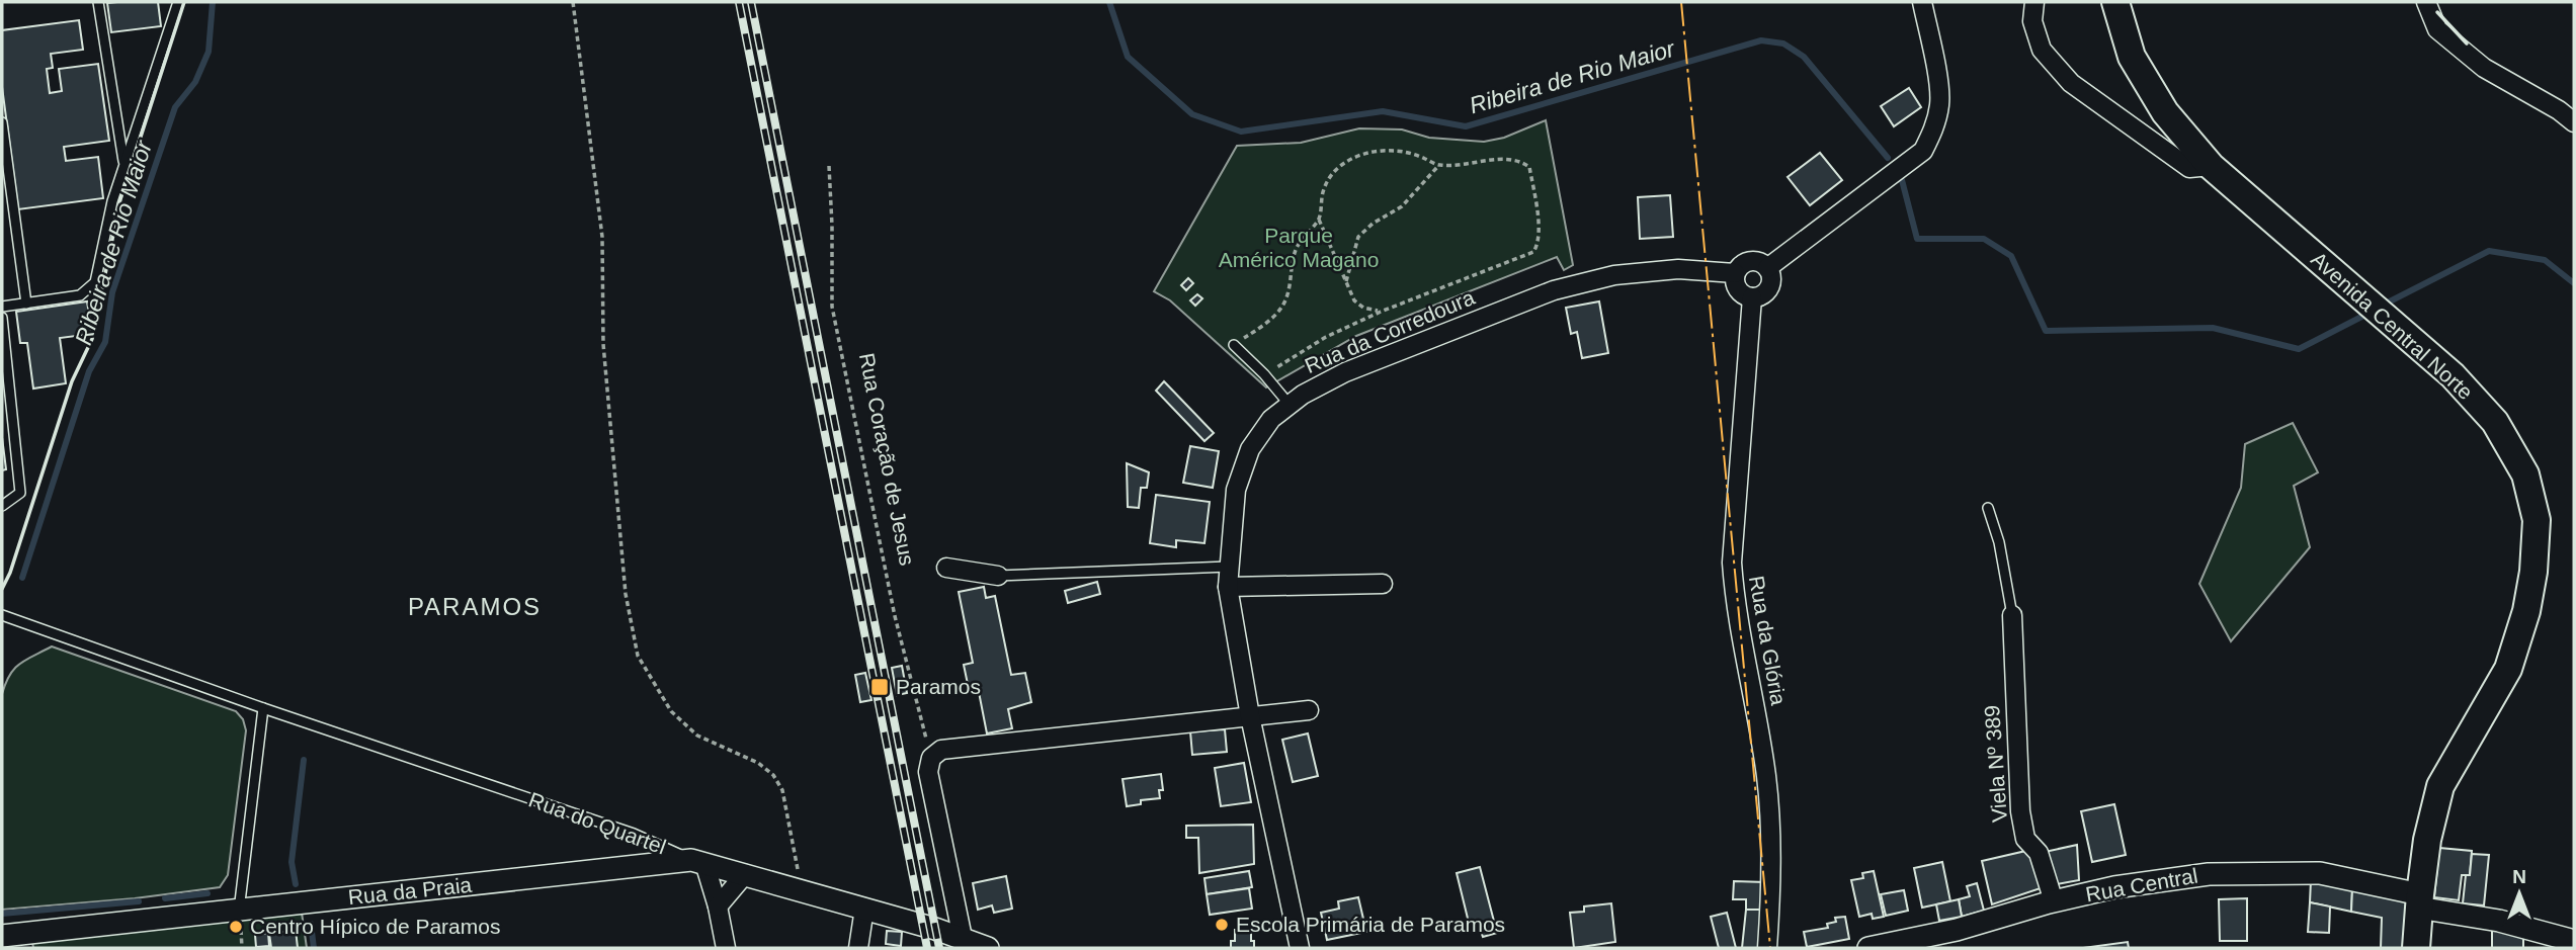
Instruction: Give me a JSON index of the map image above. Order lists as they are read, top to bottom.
{
  "streets": {
    "main road": ["Avenida Central Norte"],
    "street": [
      "Rua da Corredoura",
      "Rua da Glória",
      "Viela Nº 389",
      "Rua do Quartel",
      "Rua Central",
      "Rua da Praia"
    ],
    "path": ["Rua Coração de Jesus"]
  },
  "crossings": [
    ["Avenida Central Norte", "Rua Central"],
    ["Rua da Corredoura", "Rua da Glória"],
    ["Viela Nº 389", "Rua Central"],
    ["Rua do Quartel", "Rua da Praia"]
  ],
  "districts": ["PARAMOS"],
  "water": ["Ribeira de Rio Maior"],
  "parks": ["Parque Américo Magano"],
  "places": {
    "transit": ["Paramos"],
    "other": ["Escola Primária de Paramos", "Centro Hípico de Paramos"]
  },
  "north": "top"
}
